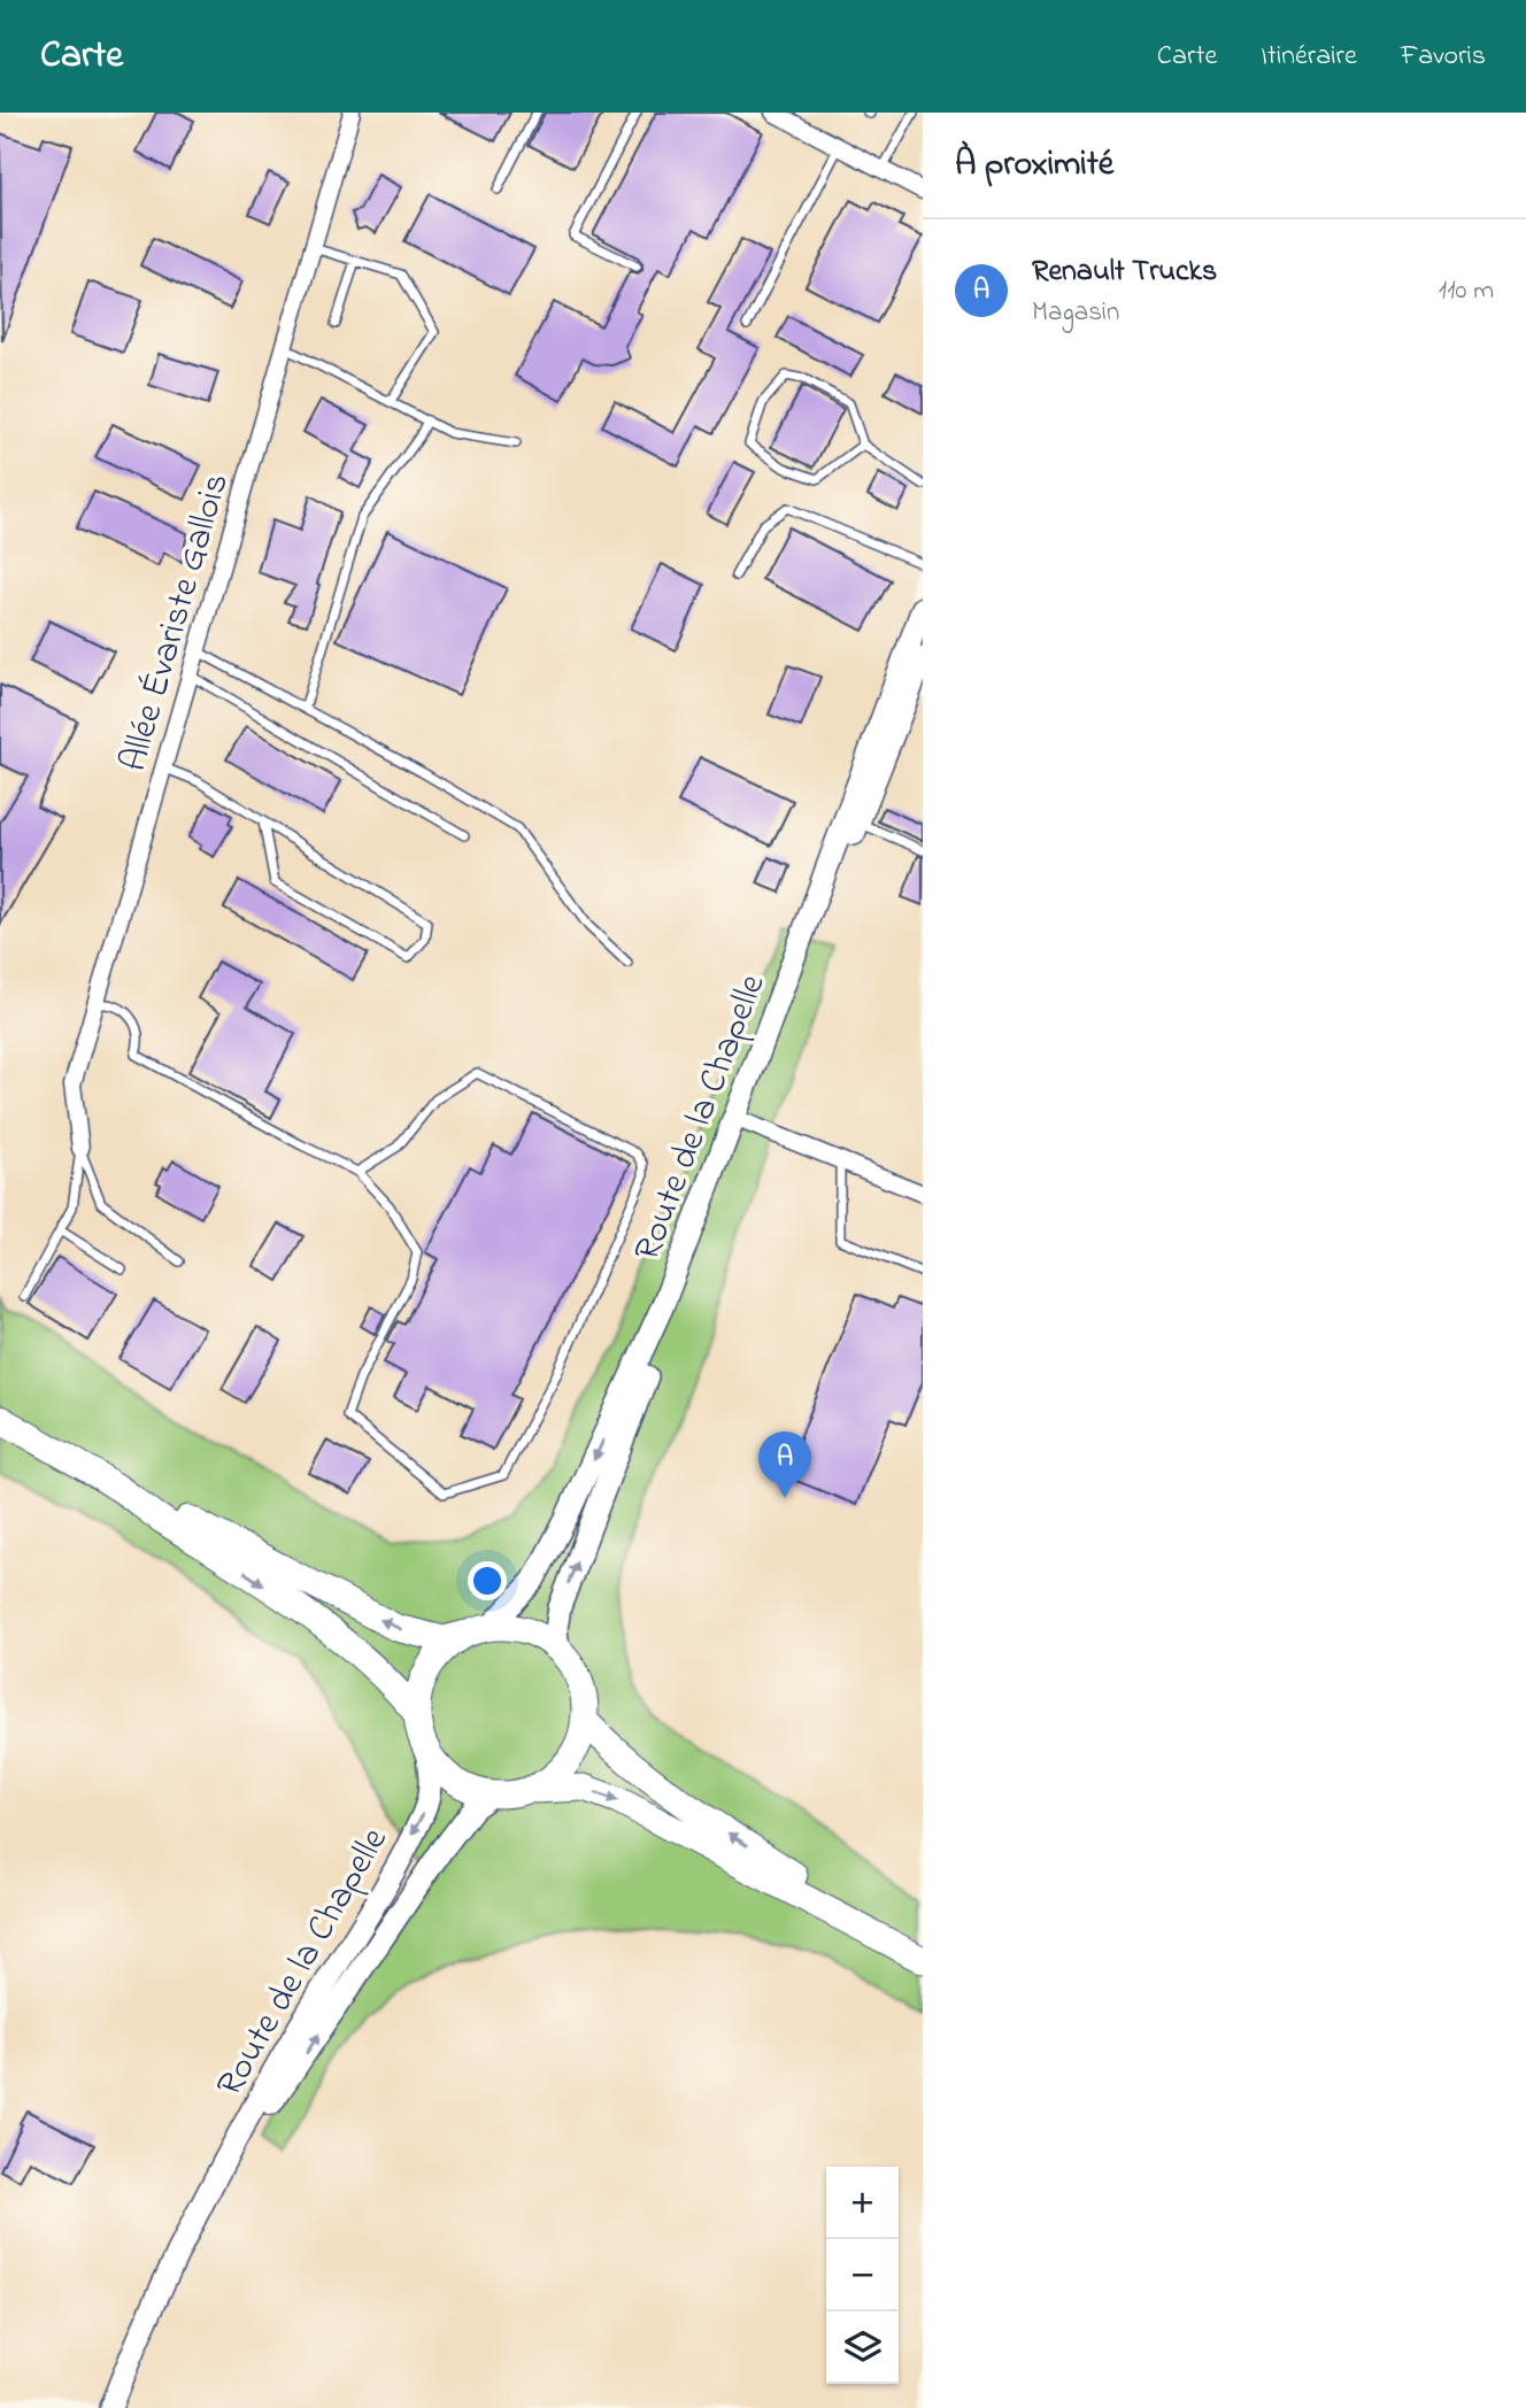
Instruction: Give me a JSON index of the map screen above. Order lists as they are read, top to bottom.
{
  "streets": {
    "main road": ["Route de la Chapelle"],
    "street": ["Allée Évariste Gallois"]
  },
  "page": {
    "header": "Carte",
    "nav": ["Carte", "Itinéraire", "Favoris"],
    "heading": "À proximité",
    "list": [
      {
        "mark": "A",
        "name": "Renault Trucks",
        "note": "Magasin",
        "value": "110 m"
      }
    ],
    "pins": "A",
    "map_buttons": ["+", "−"]
  }
}
